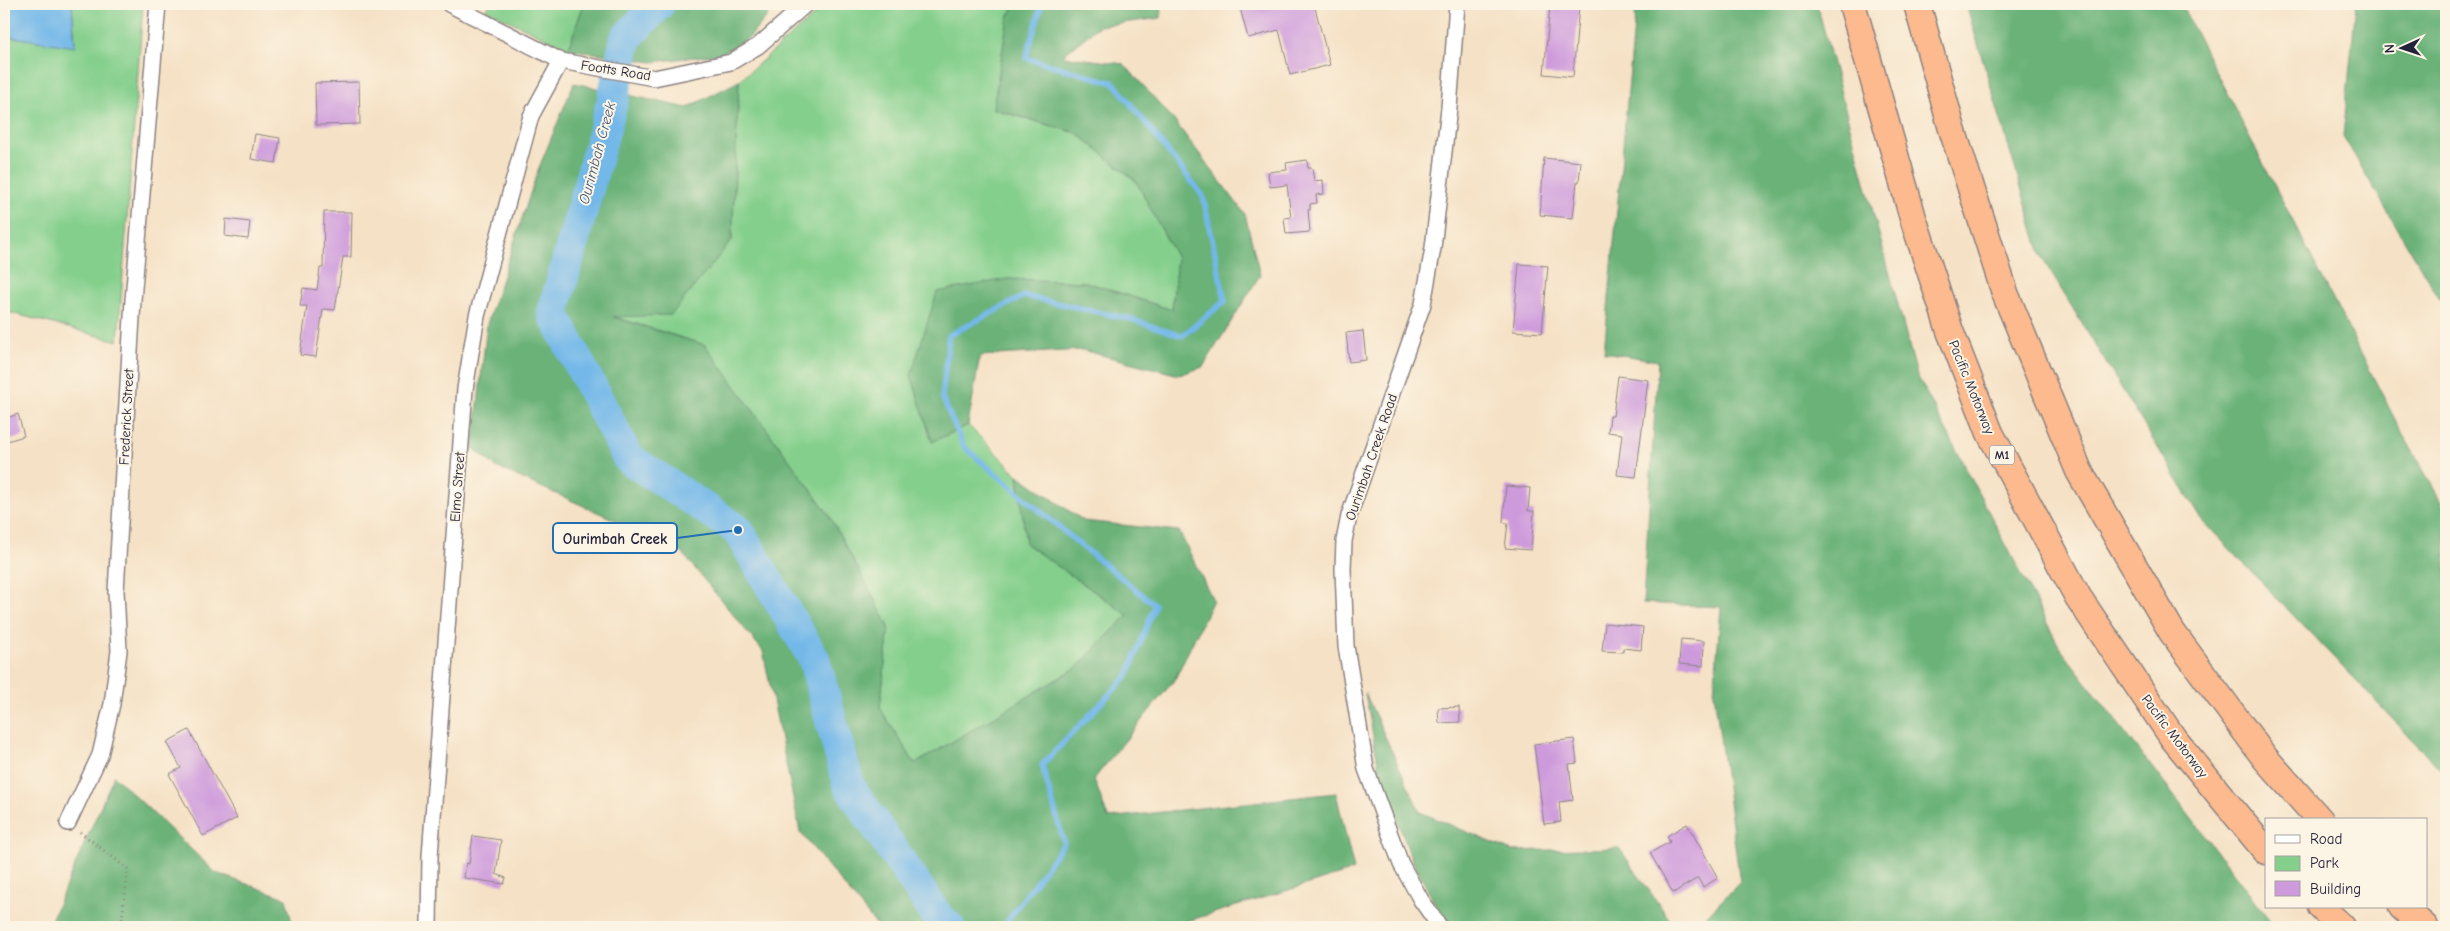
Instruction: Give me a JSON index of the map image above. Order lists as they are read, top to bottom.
{
  "streets": {
    "highway": ["Pacific Motorway", "M1"],
    "street": [
      "Footts Road",
      "Frederick Street",
      "Ourimbah Creek Road",
      "Elmo Street"
    ]
  },
  "crossings": [
    ["Footts Road", "Elmo Street"]
  ],
  "water": ["Ourimbah Creek"],
  "places": ["Ourimbah Creek"],
  "legend": ["Road", "Park", "Building"],
  "north": "left"
}
